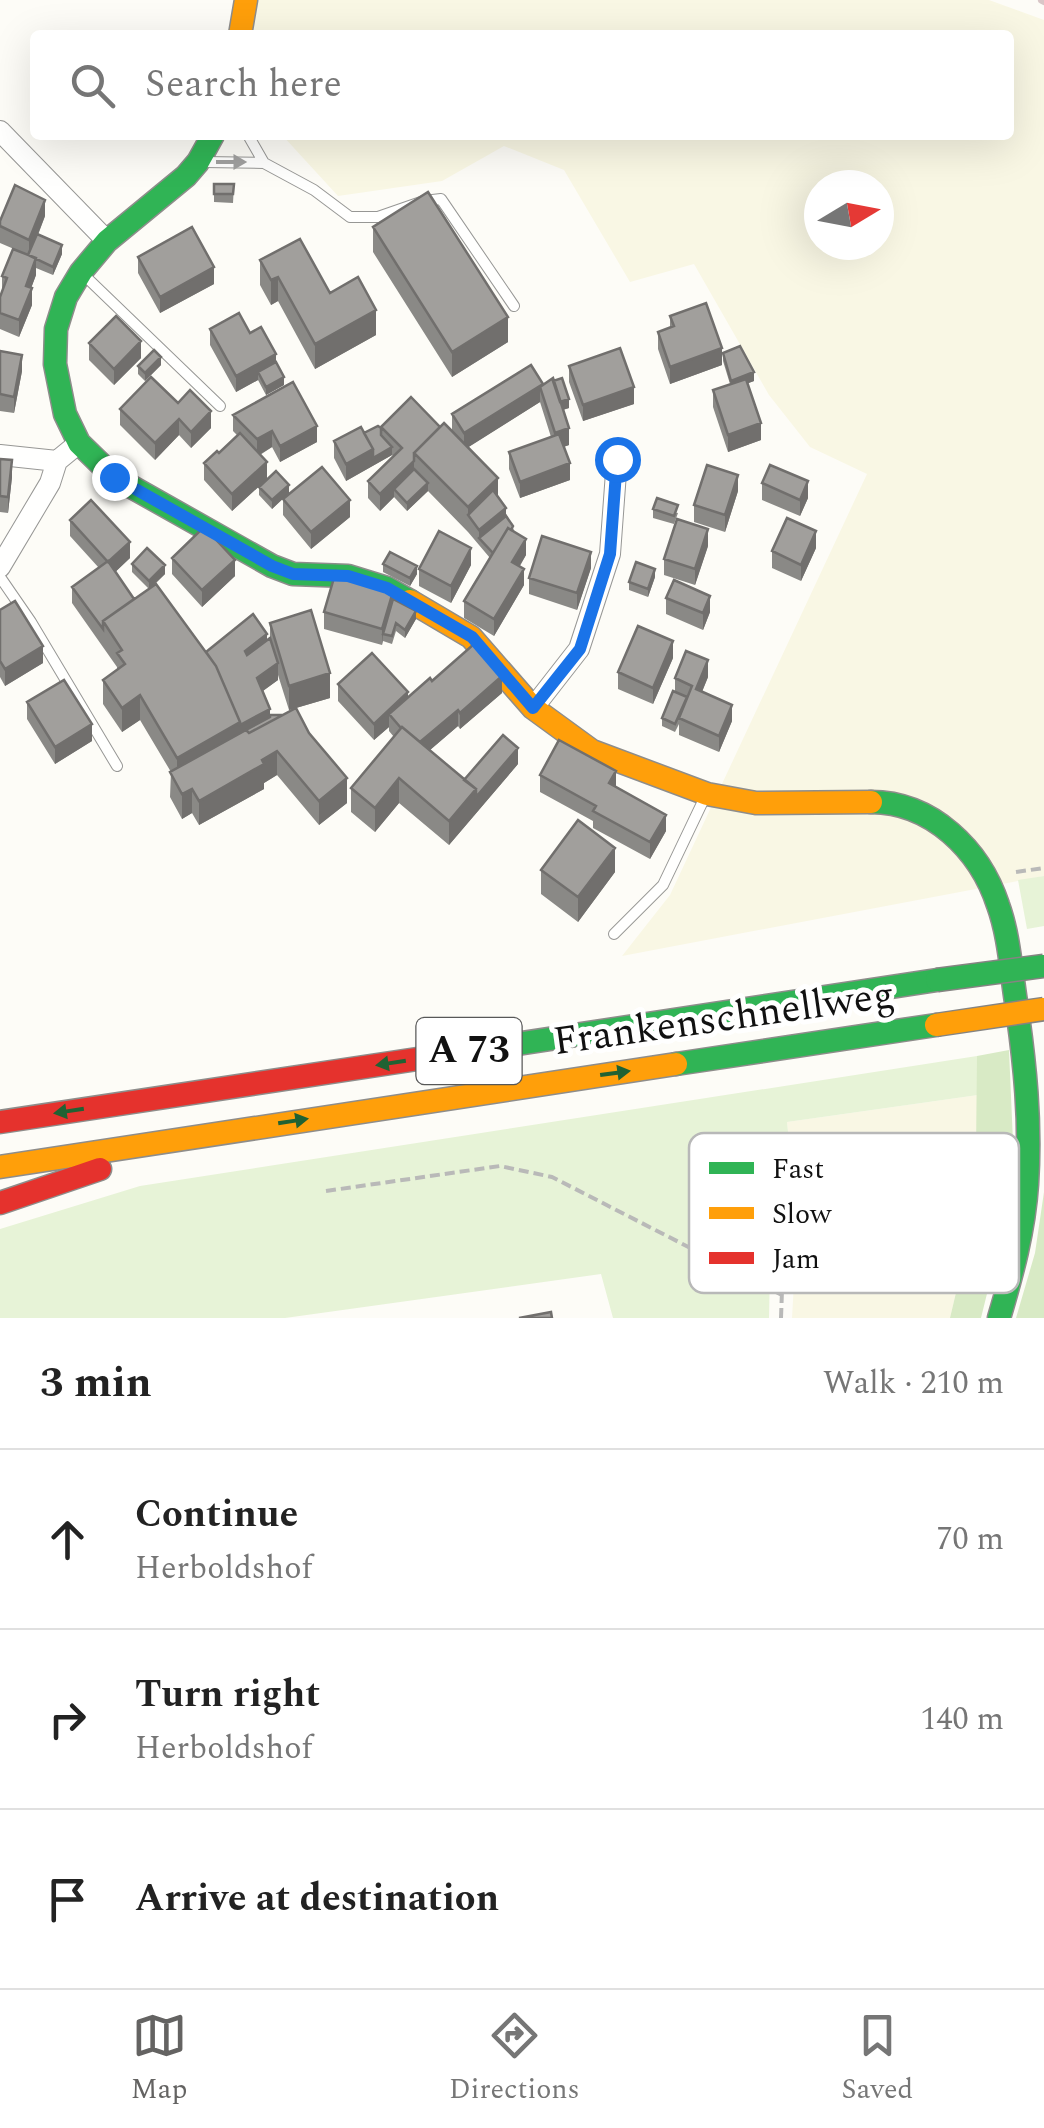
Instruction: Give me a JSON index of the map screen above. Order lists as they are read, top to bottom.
{
  "streets": {
    "main road": ["Frankenschnellweg", "A 73"]
  },
  "legend": ["Fast", "Slow", "Jam"],
  "north": "right",
  "page": {
    "search": "Search here",
    "heading": ["3 min", "Walk · 210 m"],
    "list": [
      ["Continue", "Herboldshof", "70 m"],
      ["Turn right", "Herboldshof", "140 m"],
      "Arrive at destination"
    ],
    "nav": ["Map", "Directions", "Saved"]
  }
}
